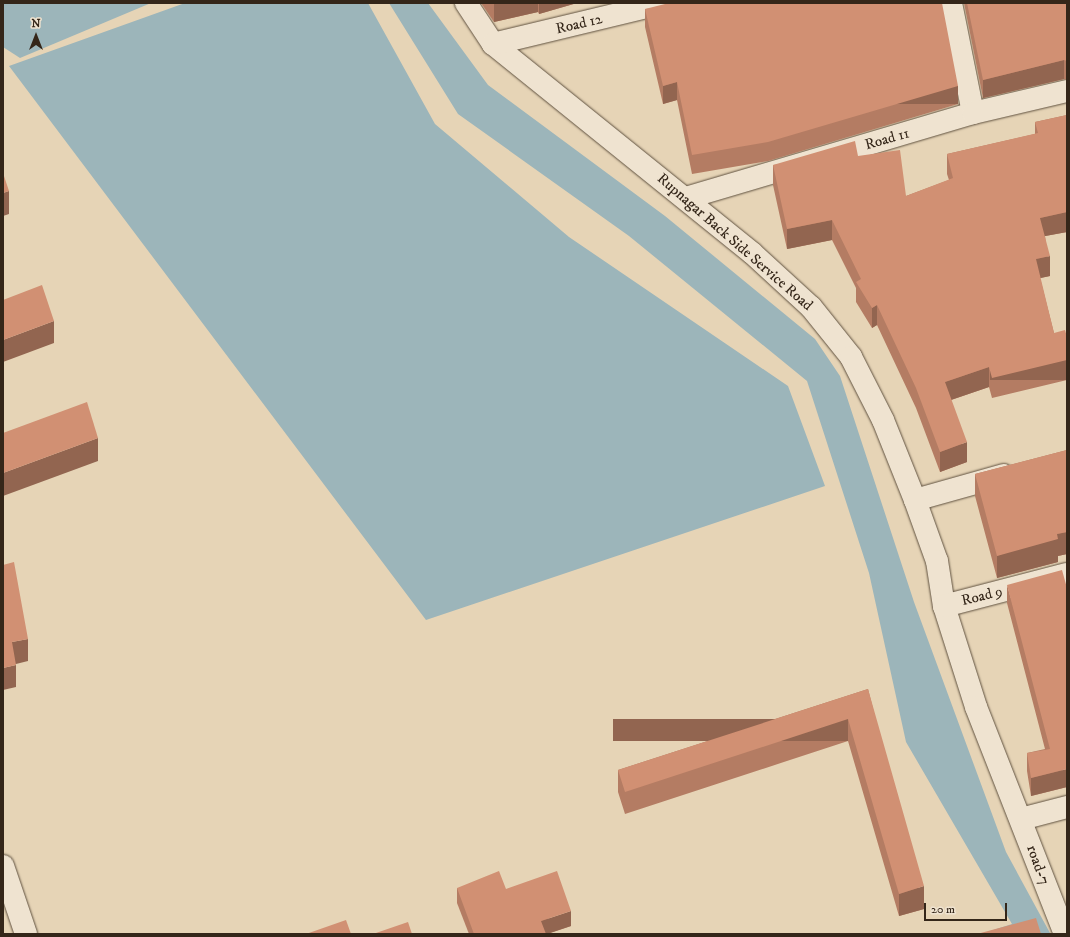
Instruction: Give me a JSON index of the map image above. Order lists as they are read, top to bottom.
{
  "streets": {
    "street": [
      "Road 12",
      "Road 11",
      "Rupnagar Back Side Service Road",
      "Road 9",
      "road-7"
    ]
  },
  "crossings": [
    ["Road 12", "Rupnagar Back Side Service Road"],
    ["Road 11", "Rupnagar Back Side Service Road"],
    ["Rupnagar Back Side Service Road", "Road 9"],
    ["Rupnagar Back Side Service Road", "road-7"],
    ["Road 9", "road-7"]
  ],
  "scale_bar": "20 m",
  "north": "top"
}
